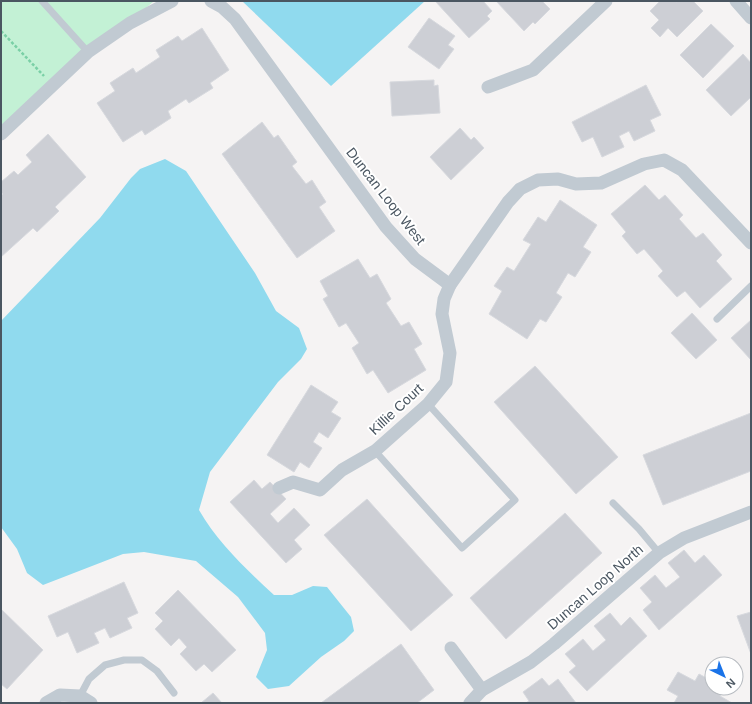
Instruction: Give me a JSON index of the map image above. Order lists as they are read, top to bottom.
{
  "streets": {
    "street": ["Duncan Loop West", "Killie Court", "Duncan Loop North"]
  },
  "crossings": [
    ["Duncan Loop West", "Killie Court"]
  ],
  "north": "bottom right"
}
